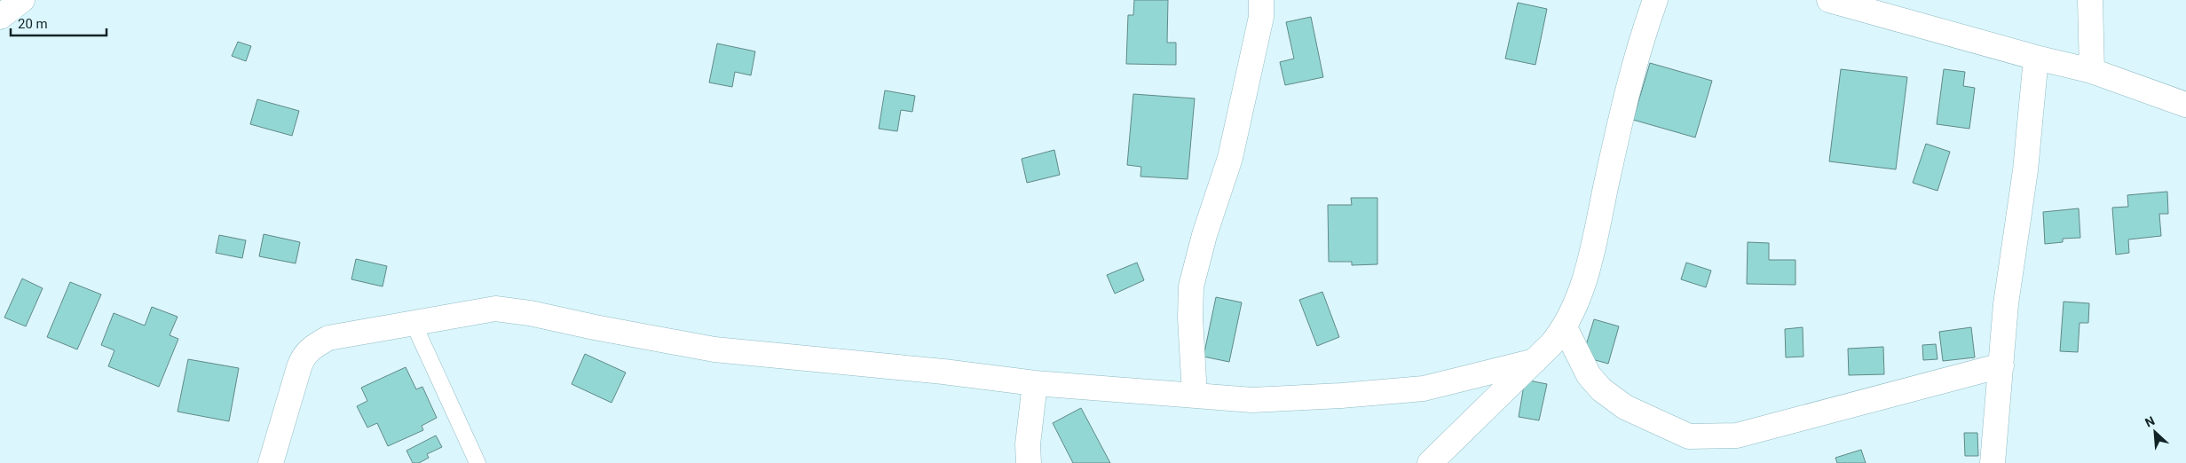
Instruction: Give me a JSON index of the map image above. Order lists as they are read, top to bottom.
{
  "scale_bar": "20 m",
  "north": "top left"
}
